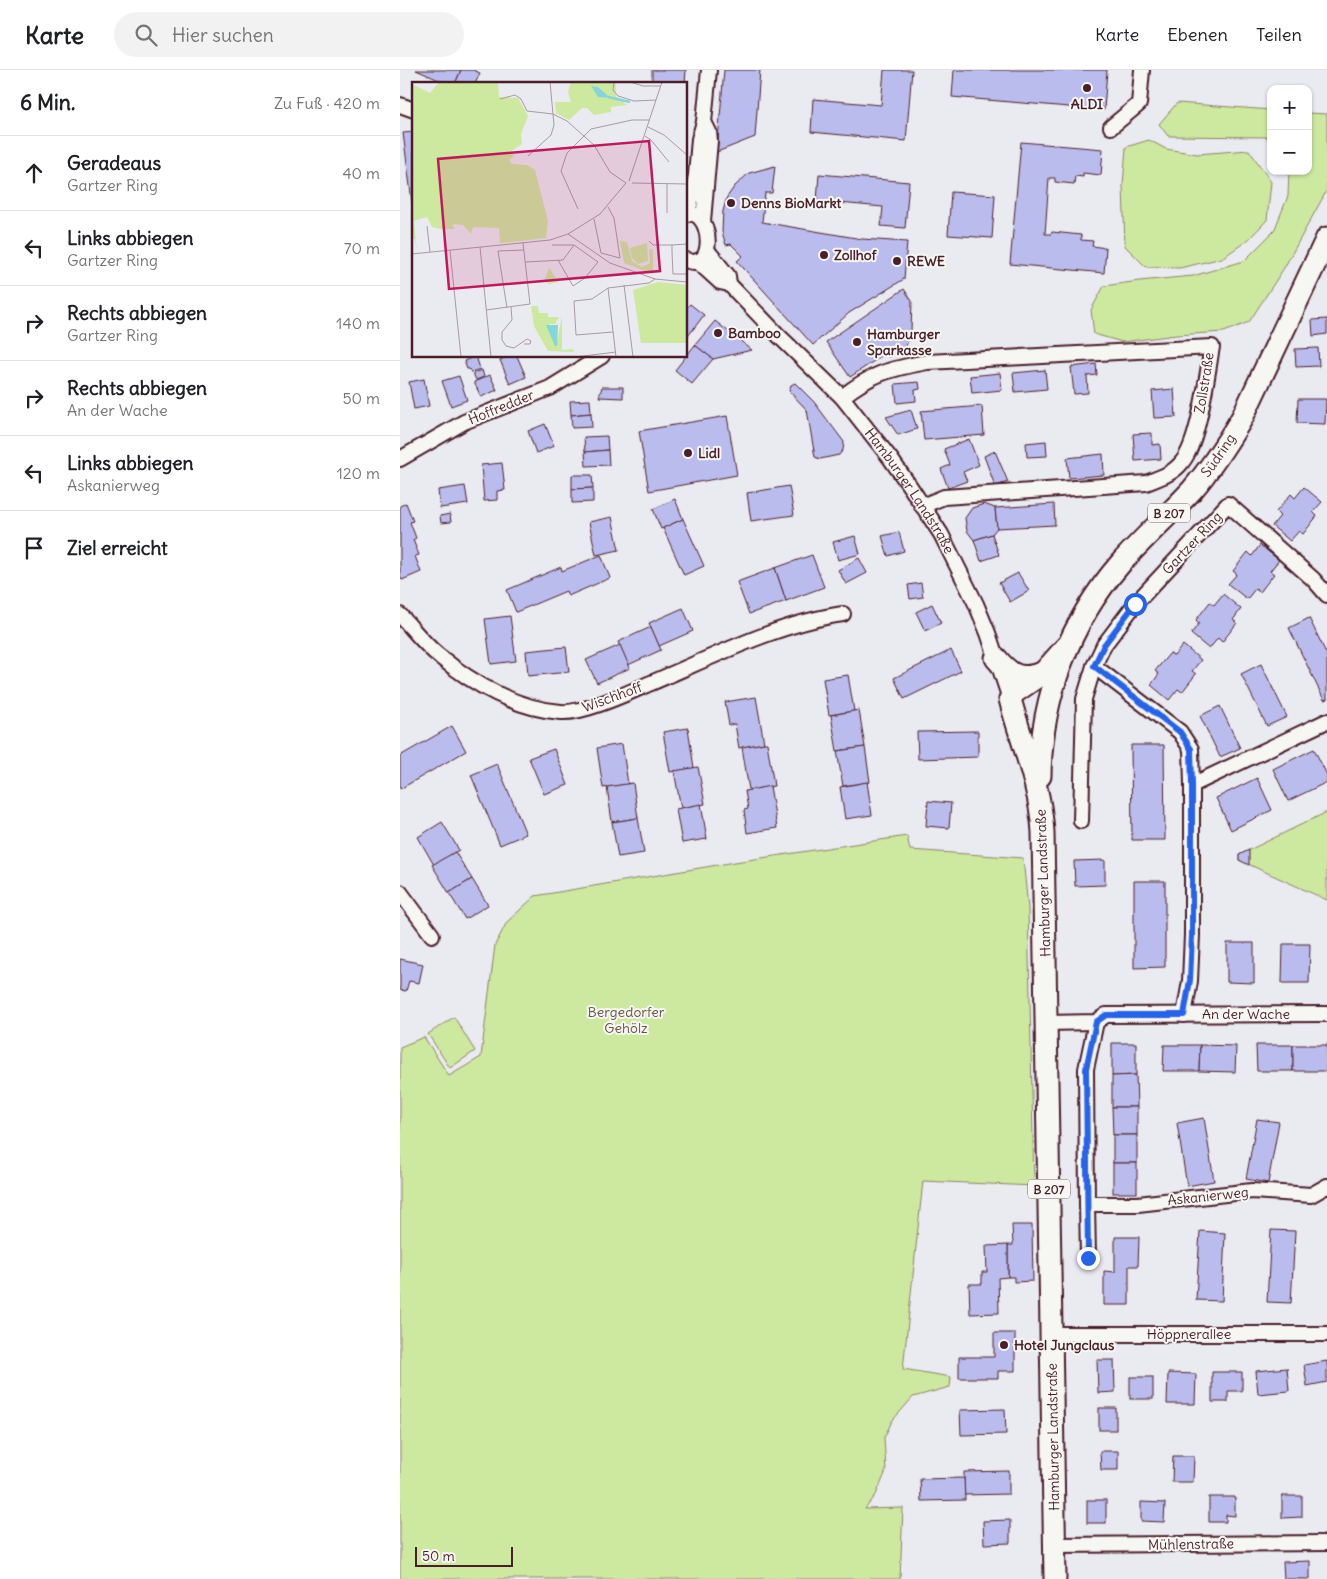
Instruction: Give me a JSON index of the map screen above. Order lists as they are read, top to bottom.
{
  "streets": {
    "main road": ["Südring", "Hamburger Landstraße", "B 207"],
    "street": [
      "Zollstraße",
      "Hoffredder",
      "Gartzer Ring",
      "Wischhoff",
      "An der Wache",
      "Askanierweg",
      "Höppnerallee",
      "Mühlenstraße"
    ]
  },
  "crossings": [
    ["Zollstraße", "Hamburger Landstraße"],
    ["Südring", "Hamburger Landstraße"],
    ["Hamburger Landstraße", "An der Wache"],
    ["Hamburger Landstraße", "Höppnerallee"],
    ["Hamburger Landstraße", "Mühlenstraße"]
  ],
  "parks": ["Bergedorfer Gehölz"],
  "places": [
    "ALDI",
    "Denns BioMarkt",
    "Zollhof",
    "REWE",
    "Bamboo",
    "Hamburger Sparkasse",
    "Lidl",
    "Hotel Jungclaus"
  ],
  "scale_bar": "50 m",
  "page": {
    "header": "Karte",
    "search": "Hier suchen",
    "nav": ["Karte", "Ebenen", "Teilen"],
    "heading": ["6 Min.", "Zu Fuß · 420 m"],
    "map_buttons": ["+", "−"],
    "list": [
      ["Geradeaus", "Gartzer Ring", "40 m"],
      ["Links abbiegen", "Gartzer Ring", "70 m"],
      ["Rechts abbiegen", "Gartzer Ring", "140 m"],
      ["Rechts abbiegen", "An der Wache", "50 m"],
      ["Links abbiegen", "Askanierweg", "120 m"],
      "Ziel erreicht"
    ],
    "scale": "50 m"
  }
}
